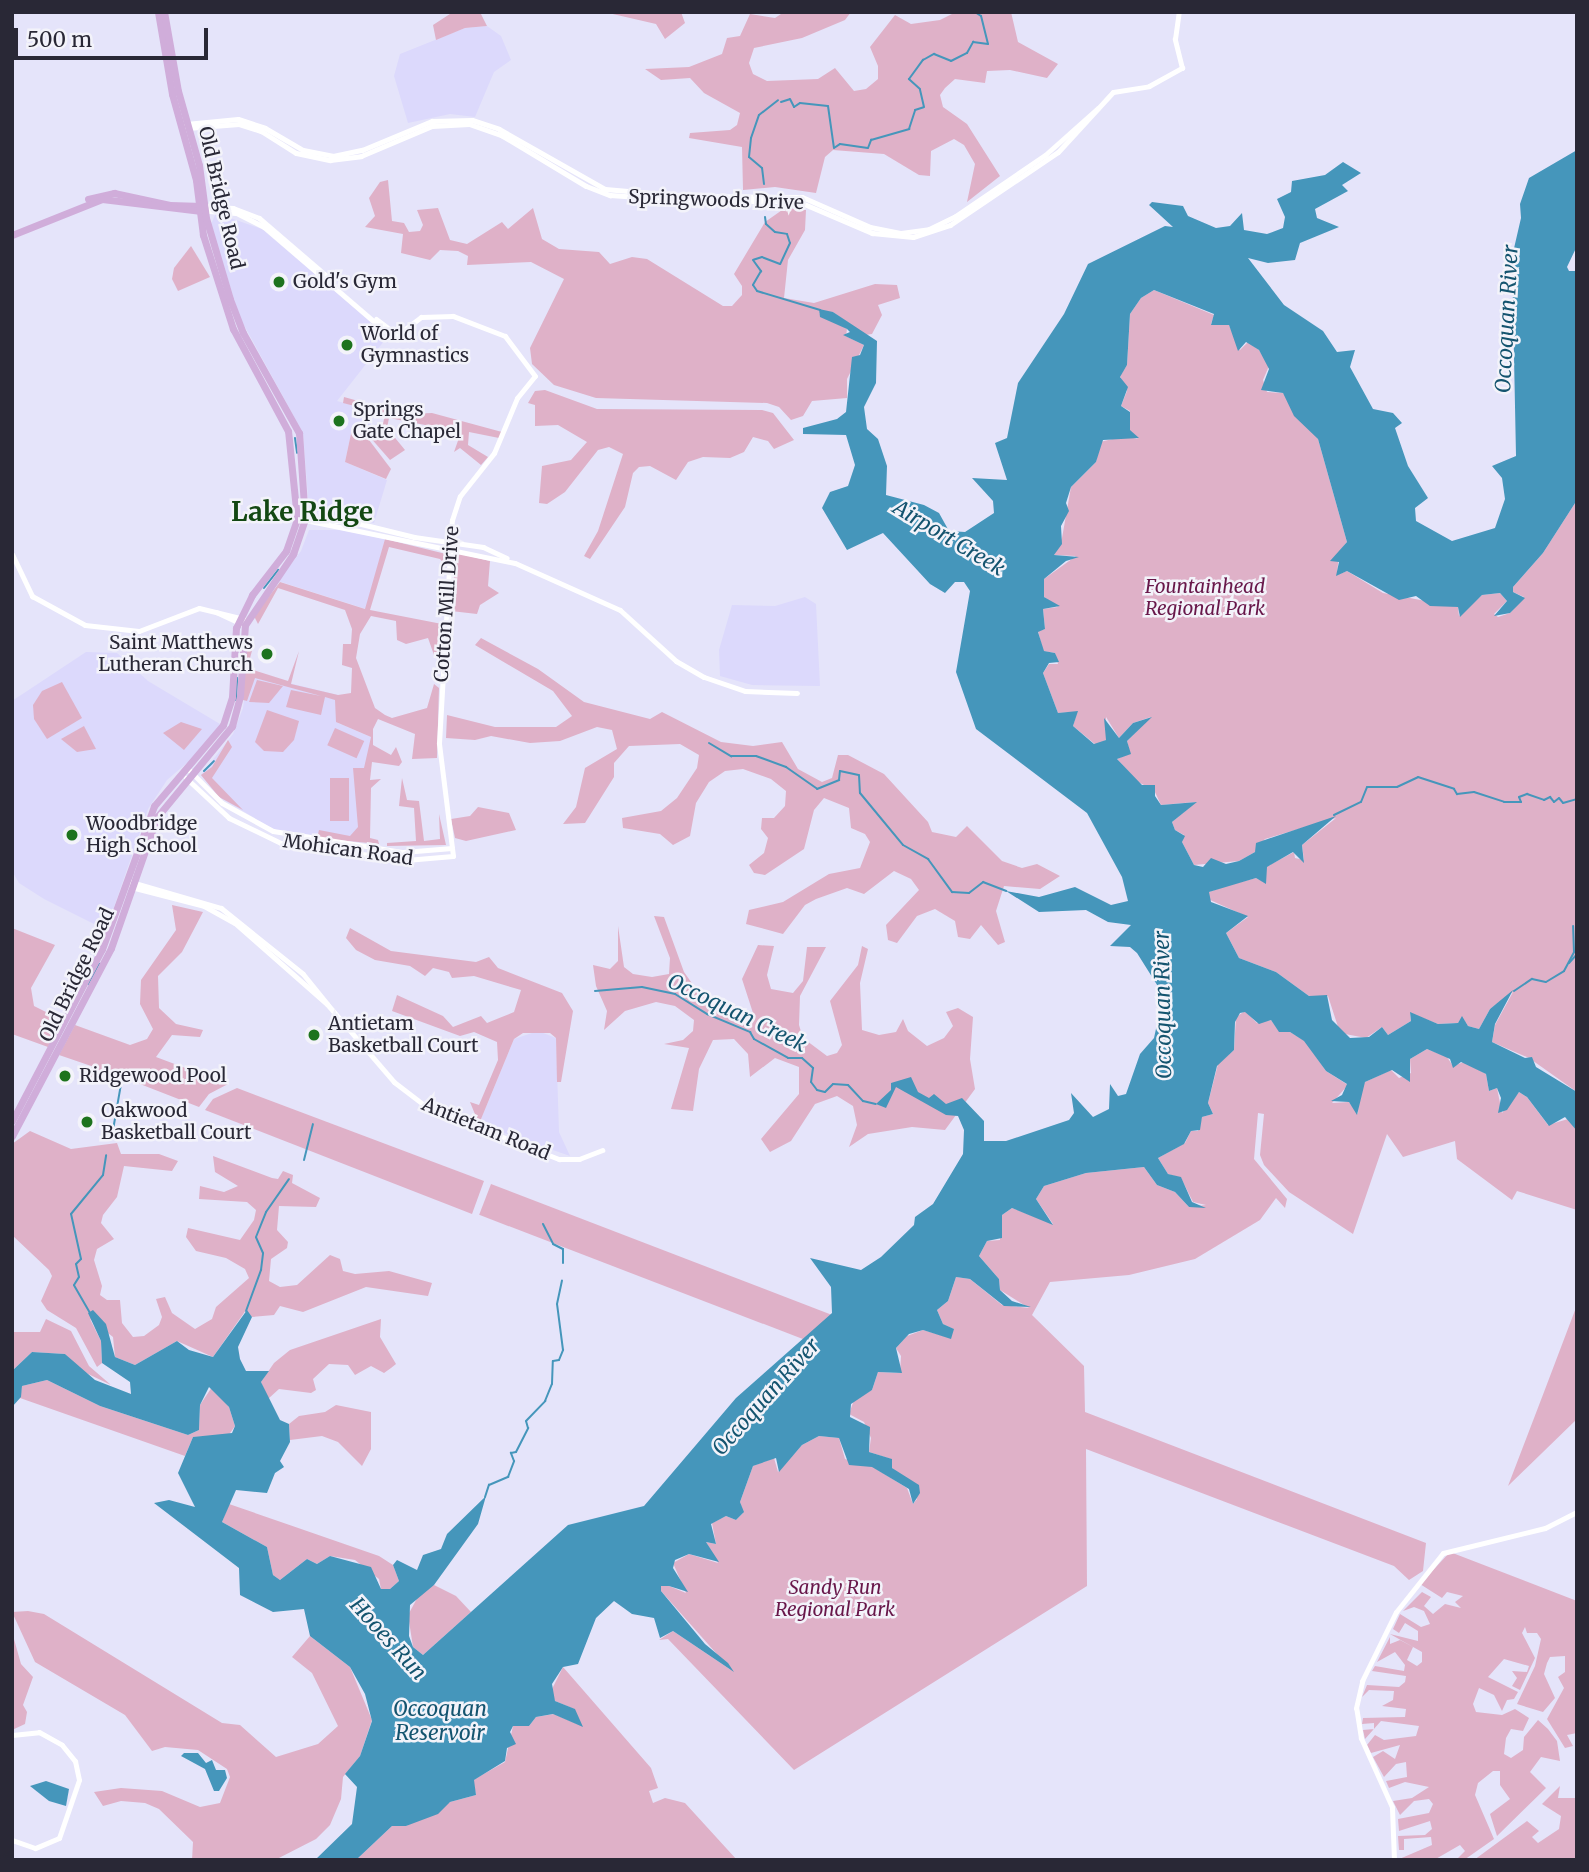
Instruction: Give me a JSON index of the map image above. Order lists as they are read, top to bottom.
{
  "streets": {
    "main road": ["Old Bridge Road"],
    "street": [
      "Springwoods Drive",
      "Cotton Mill Drive",
      "Mohican Road",
      "Antietam Road"
    ]
  },
  "crossings": [
    ["Old Bridge Road", "Springwoods Drive"],
    ["Old Bridge Road", "Cotton Mill Drive"],
    ["Old Bridge Road", "Mohican Road"],
    ["Old Bridge Road", "Antietam Road"],
    ["Cotton Mill Drive", "Mohican Road"]
  ],
  "districts": ["Lake Ridge"],
  "water": [
    "Occoquan River",
    "Airport Creek",
    "Occoquan Creek",
    "Hooes Run",
    "Occoquan Reservoir"
  ],
  "parks": ["Fountainhead Regional Park", "Sandy Run Regional Park"],
  "places": [
    "Gold's Gym",
    "World of Gymnastics",
    "Springs Gate Chapel",
    "Saint Matthews Lutheran Church",
    "Woodbridge High School",
    "Antietam Basketball Court",
    "Ridgewood Pool",
    "Oakwood Basketball Court"
  ],
  "scale_bar": "500 m"
}
